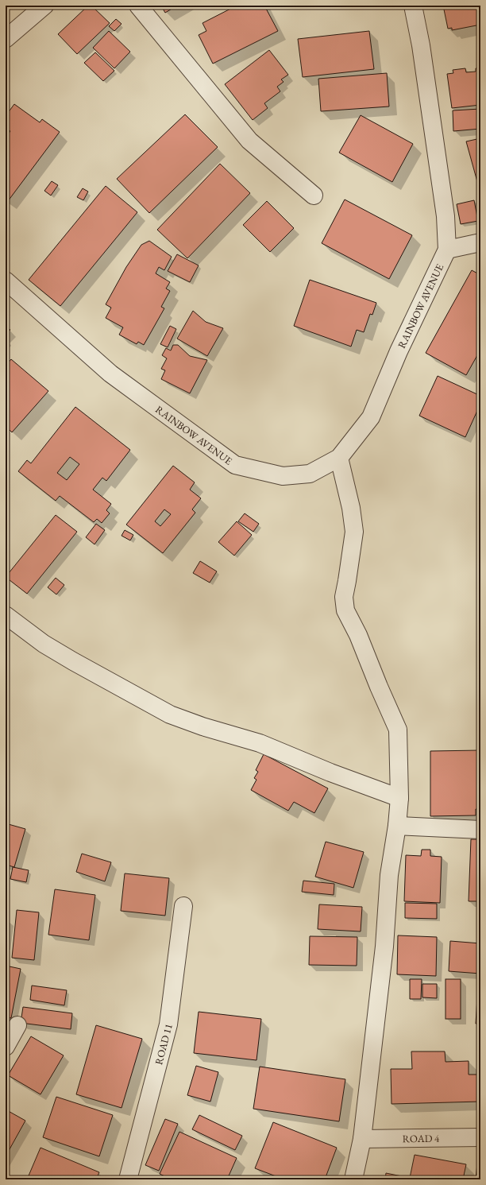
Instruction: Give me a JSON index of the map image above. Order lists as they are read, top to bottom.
{
  "streets": {
    "street": ["RAINBOW AVENUE", "ROAD 11", "ROAD 4"]
  }
}
